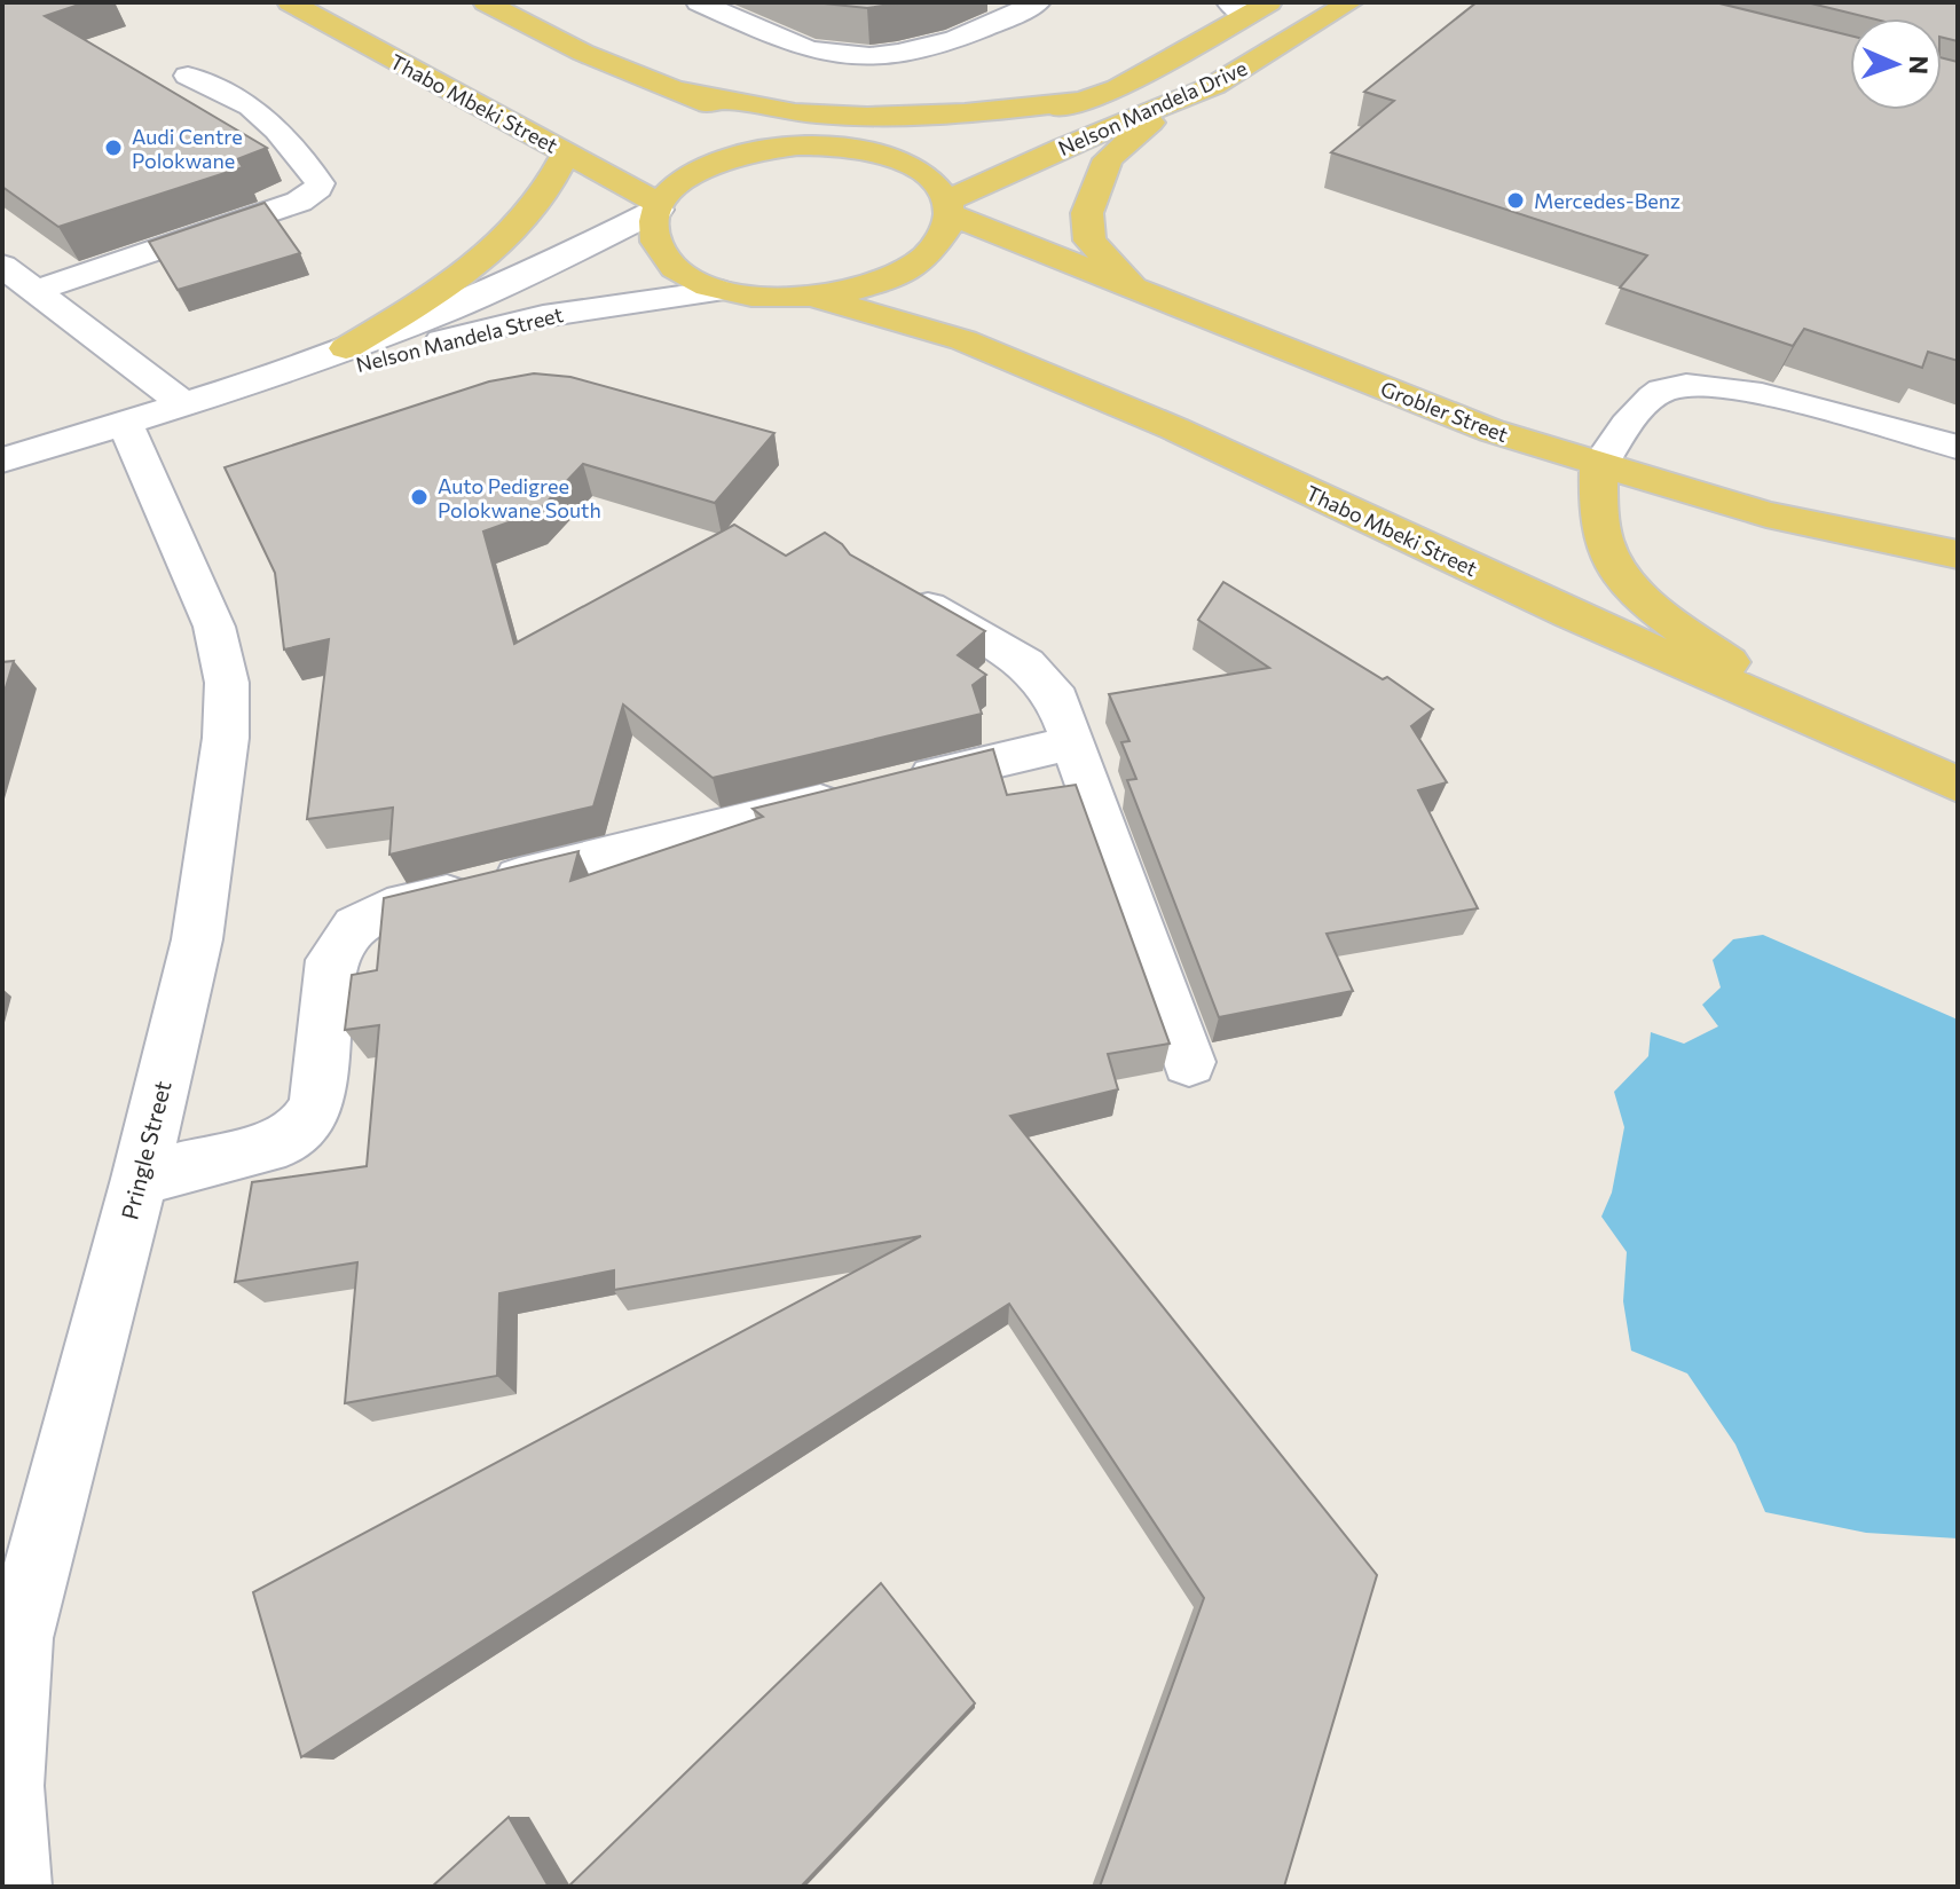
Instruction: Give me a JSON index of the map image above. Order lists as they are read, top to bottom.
{
  "streets": {
    "main road": ["Thabo Mbeki Street", "Nelson Mandela Drive", "Grobler Street"],
    "street": ["Nelson Mandela Street", "Pringle Street"]
  },
  "crossings": [
    ["Thabo Mbeki Street", "Nelson Mandela Drive"],
    ["Thabo Mbeki Street", "Nelson Mandela Street"],
    ["Thabo Mbeki Street", "Grobler Street"],
    ["Nelson Mandela Drive", "Grobler Street"],
    ["Nelson Mandela Street", "Pringle Street"]
  ],
  "places": ["Audi Centre Polokwane", "Mercedes-Benz", "Auto Pedigree Polokwane South"],
  "north": "right"
}
